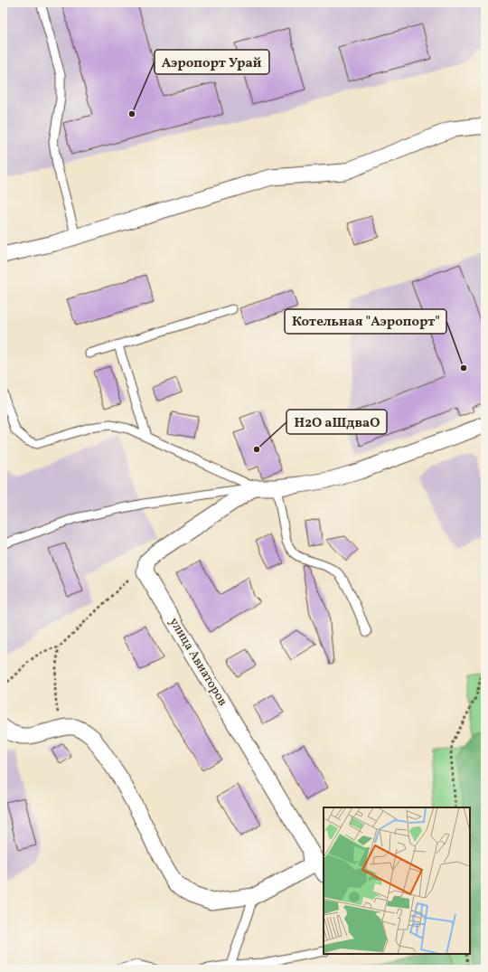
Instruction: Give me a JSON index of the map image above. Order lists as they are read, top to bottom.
{
  "streets": {
    "street": ["улица Авиаторов"]
  },
  "places": ["Аэропорт Урай", "Котельная \"Аэропорт\"", "H2O аШдваО"]
}
